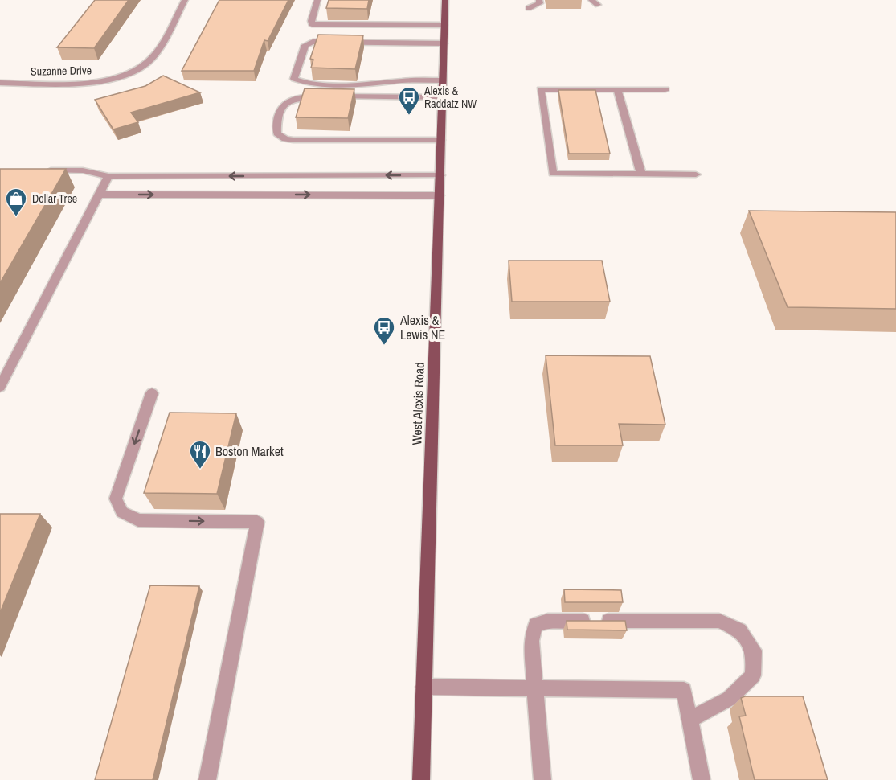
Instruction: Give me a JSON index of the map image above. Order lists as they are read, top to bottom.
{
  "streets": {
    "main road": ["West Alexis Road"],
    "street": ["Suzanne Drive"]
  },
  "places": {
    "bus stop": ["Alexis & Raddatz NW", "Alexis & Lewis NE"],
    "shop": ["Dollar Tree"],
    "restaurant": ["Boston Market"]
  }
}
